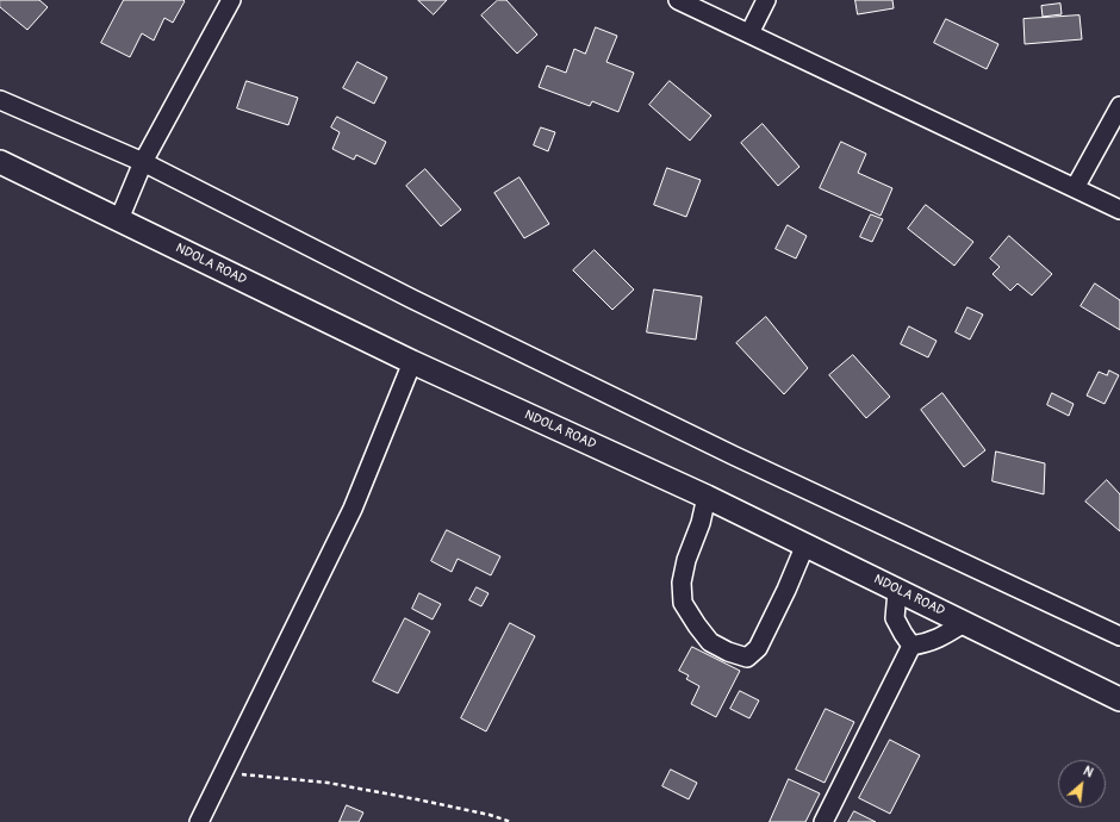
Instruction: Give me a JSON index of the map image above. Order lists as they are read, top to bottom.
{
  "streets": {
    "main road": ["NDOLA ROAD"]
  },
  "north": "top right"
}
